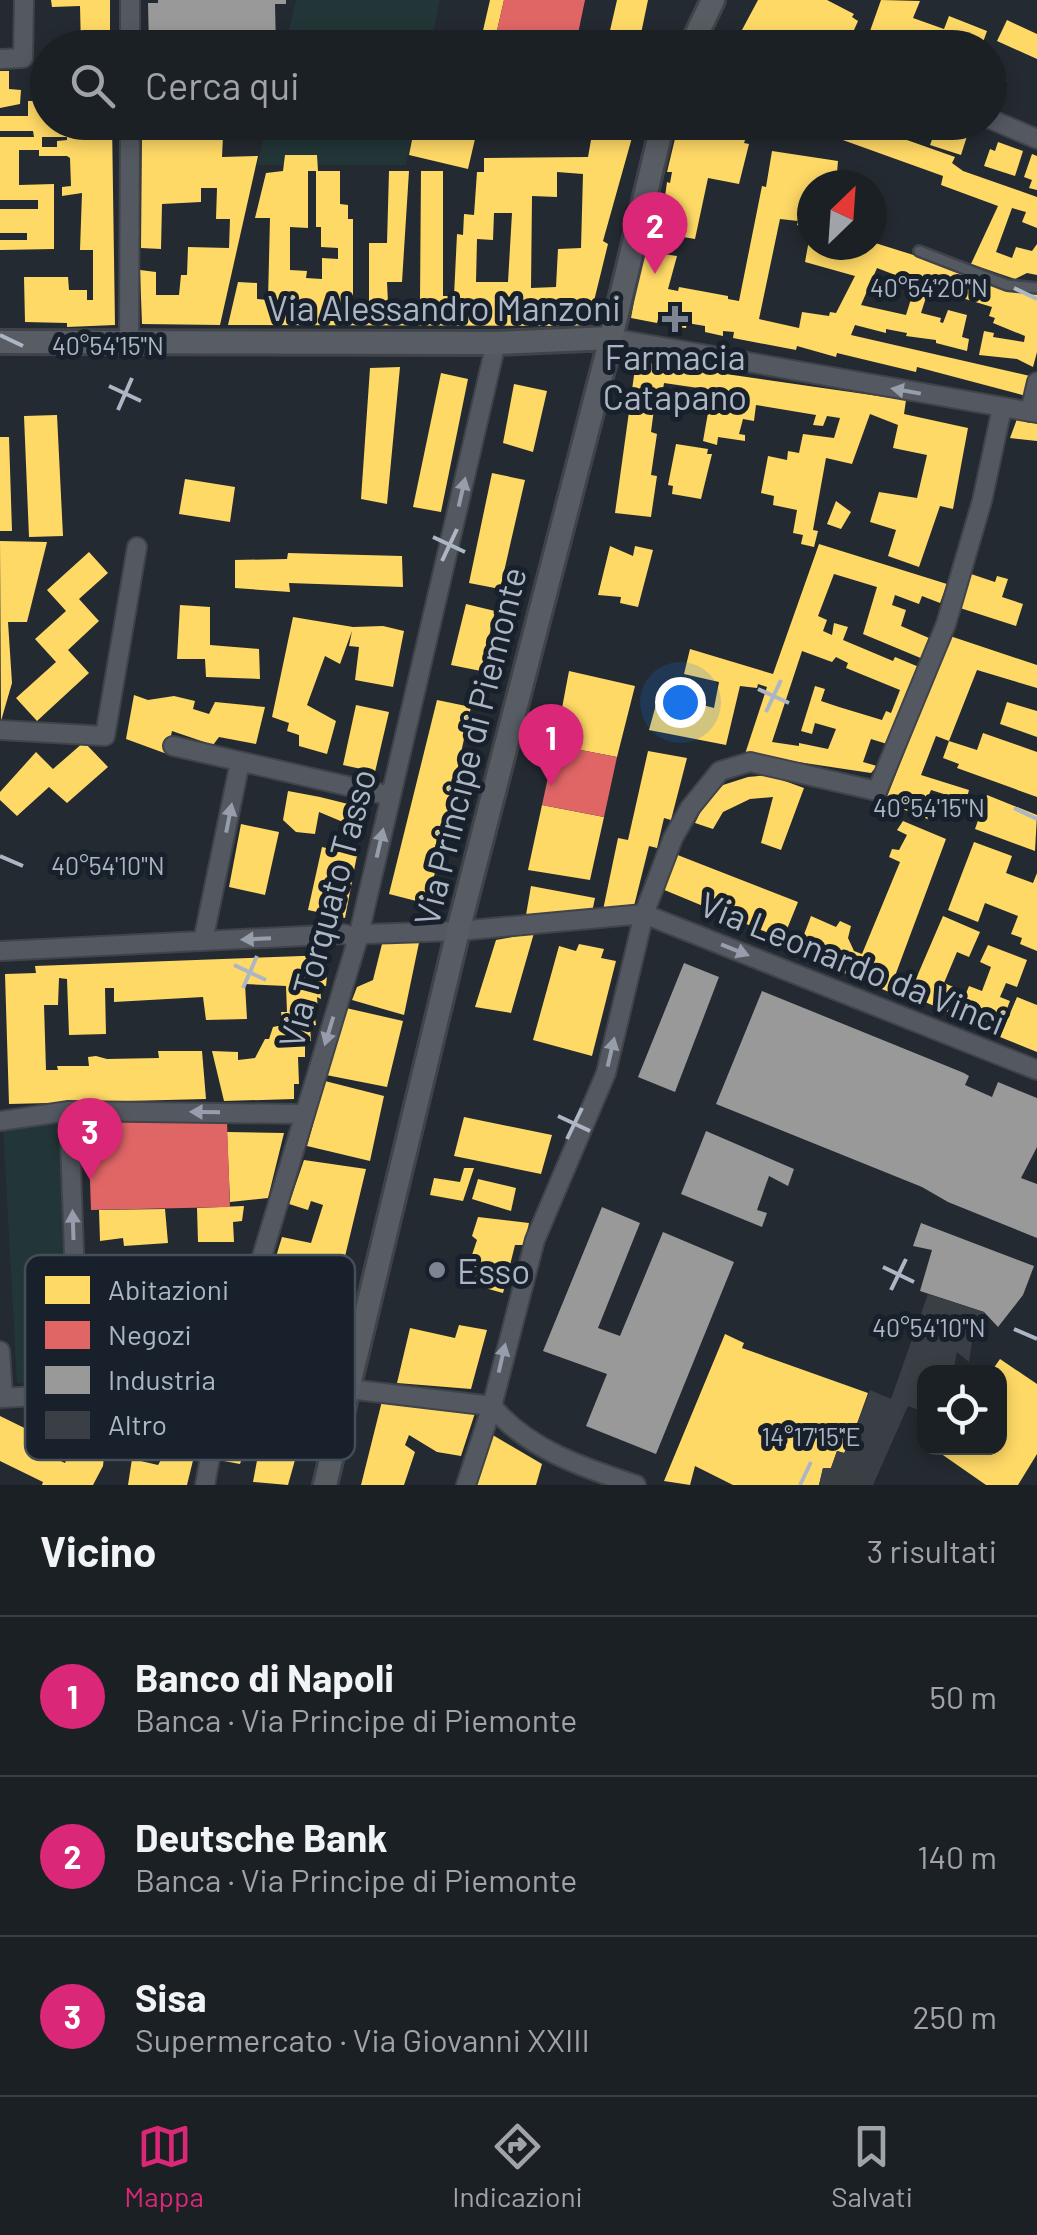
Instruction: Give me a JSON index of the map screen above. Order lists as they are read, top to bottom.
{
  "streets": {
    "main road": ["Via Alessandro Manzoni", "Via Principe di Piemonte"],
    "street": ["Via Torquato Tasso", "Via Leonardo da Vinci"]
  },
  "crossings": [
    ["Via Alessandro Manzoni", "Via Principe di Piemonte"],
    ["Via Alessandro Manzoni", "Via Torquato Tasso"]
  ],
  "one_way": ["Via Alessandro Manzoni", "Via Leonardo da Vinci"],
  "places": {
    "health": ["Farmacia Catapano"],
    "other": ["Esso"]
  },
  "legend": [
    "Abitazioni",
    "Negozi",
    "Industria",
    "Altro"
  ],
  "north": "top right",
  "page": {
    "search": "Cerca qui",
    "pins": ["2", "1", "3"],
    "heading": ["Vicino", "3 risultati"],
    "list": [
      {
        "mark": "1",
        "name": "Banco di Napoli",
        "note": "Banca · Via Principe di Piemonte",
        "value": "50 m"
      },
      {
        "mark": "2",
        "name": "Deutsche Bank",
        "note": "Banca · Via Principe di Piemonte",
        "value": "140 m"
      },
      {
        "mark": "3",
        "name": "Sisa",
        "note": "Supermercato · Via Giovanni XXIII",
        "value": "250 m"
      }
    ],
    "nav": ["Mappa", "Indicazioni", "Salvati"]
  },
  "coordinates": [
    "40°54'20\"N",
    "40°54'15\"N",
    "40°54'10\"N",
    "14°17'15\"E"
  ]
}
